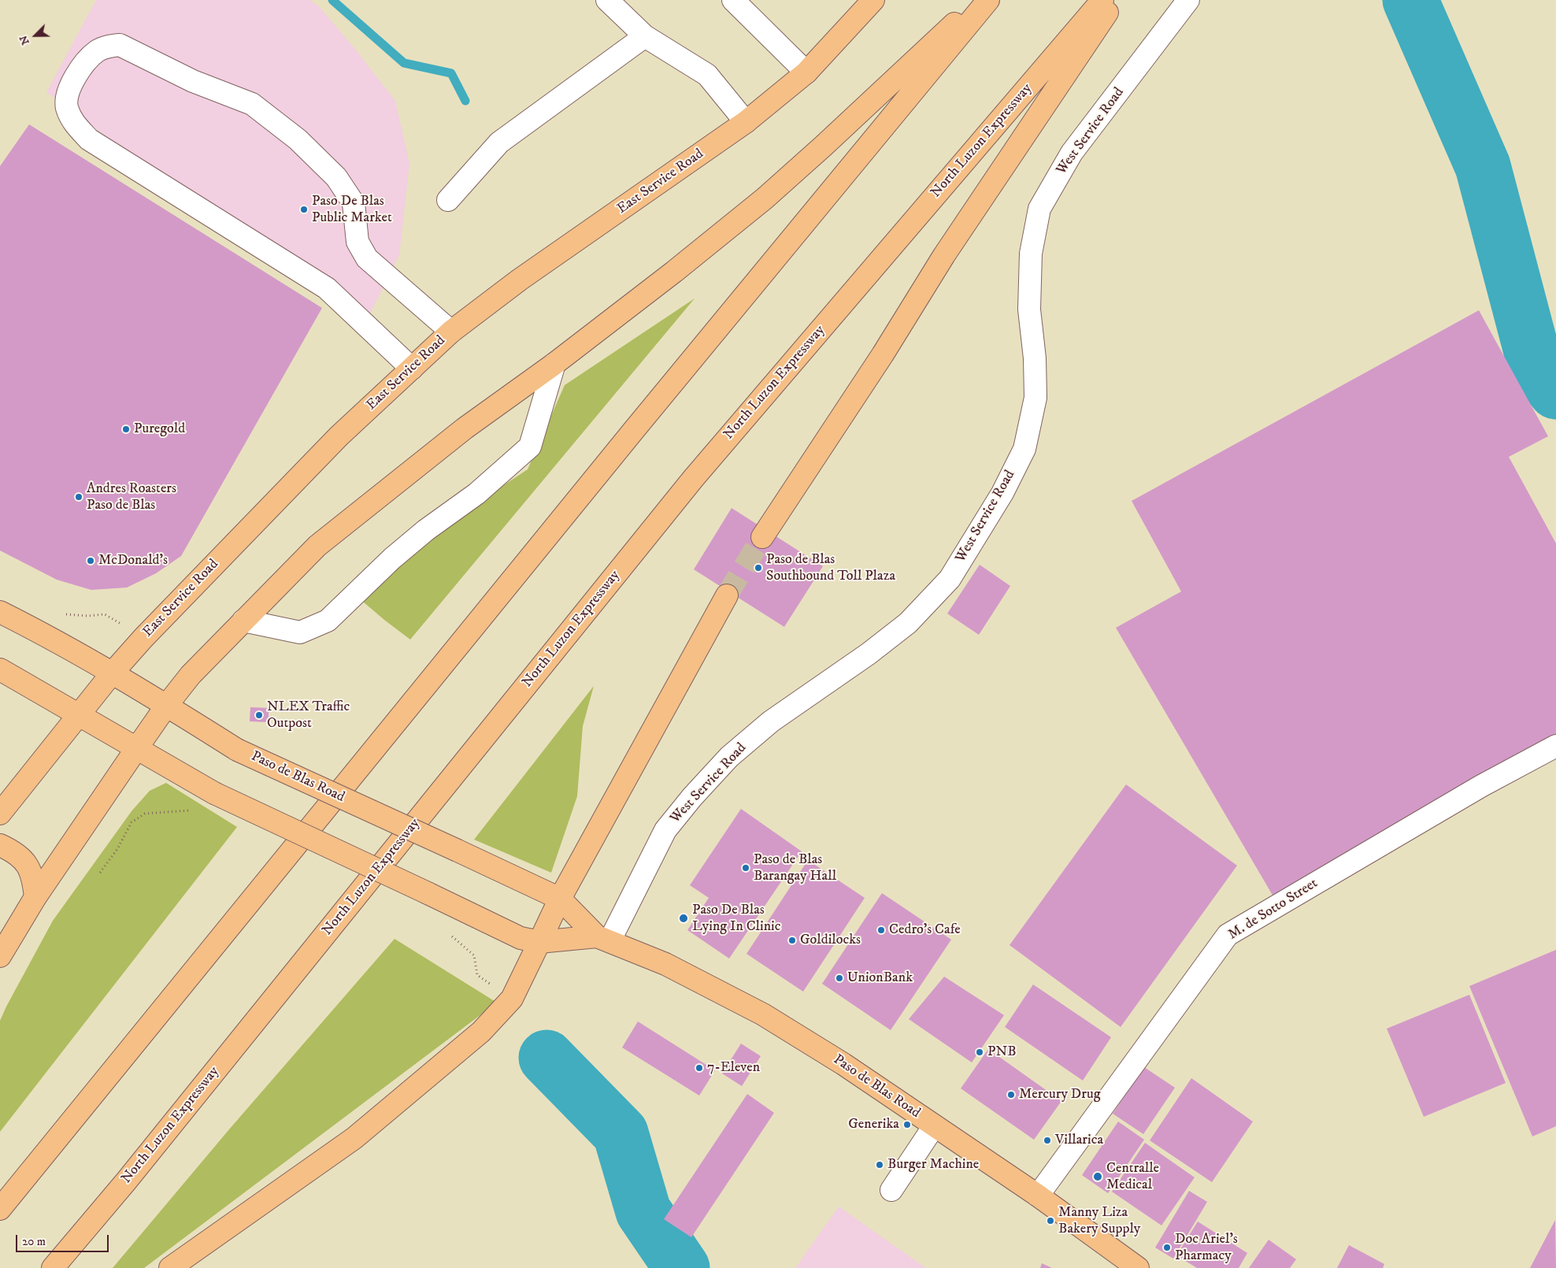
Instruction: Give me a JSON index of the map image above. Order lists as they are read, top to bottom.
{
  "streets": {
    "main road": ["North Luzon Expressway", "East Service Road", "Paso de Blas Road"],
    "street": ["West Service Road", "M. de Sotto Street"]
  },
  "crossings": [
    ["West Service Road", "Paso de Blas Road"],
    ["East Service Road", "Paso de Blas Road"],
    ["Paso de Blas Road", "M. de Sotto Street"]
  ],
  "places": [
    "Paso De Blas Public Market",
    "Puregold",
    "Andres Roasters Paso de Blas",
    "McDonald's",
    "Paso de Blas Southbound Toll Plaza",
    "NLEX Traffic Outpost",
    "Paso de Blas Barangay Hall",
    "Paso De Blas Lying In Clinic",
    "Cedro’s Cafe",
    "Goldilocks",
    "UnionBank",
    "PNB",
    "7-Eleven",
    "Mercury Drug",
    "Generika",
    "Villarica",
    "Burger Machine",
    "Centralle Medical",
    "Manny Liza Bakery Supply",
    "Doc Ariel's Pharmacy"
  ],
  "scale_bar": "20 m",
  "north": "bottom left"
}
